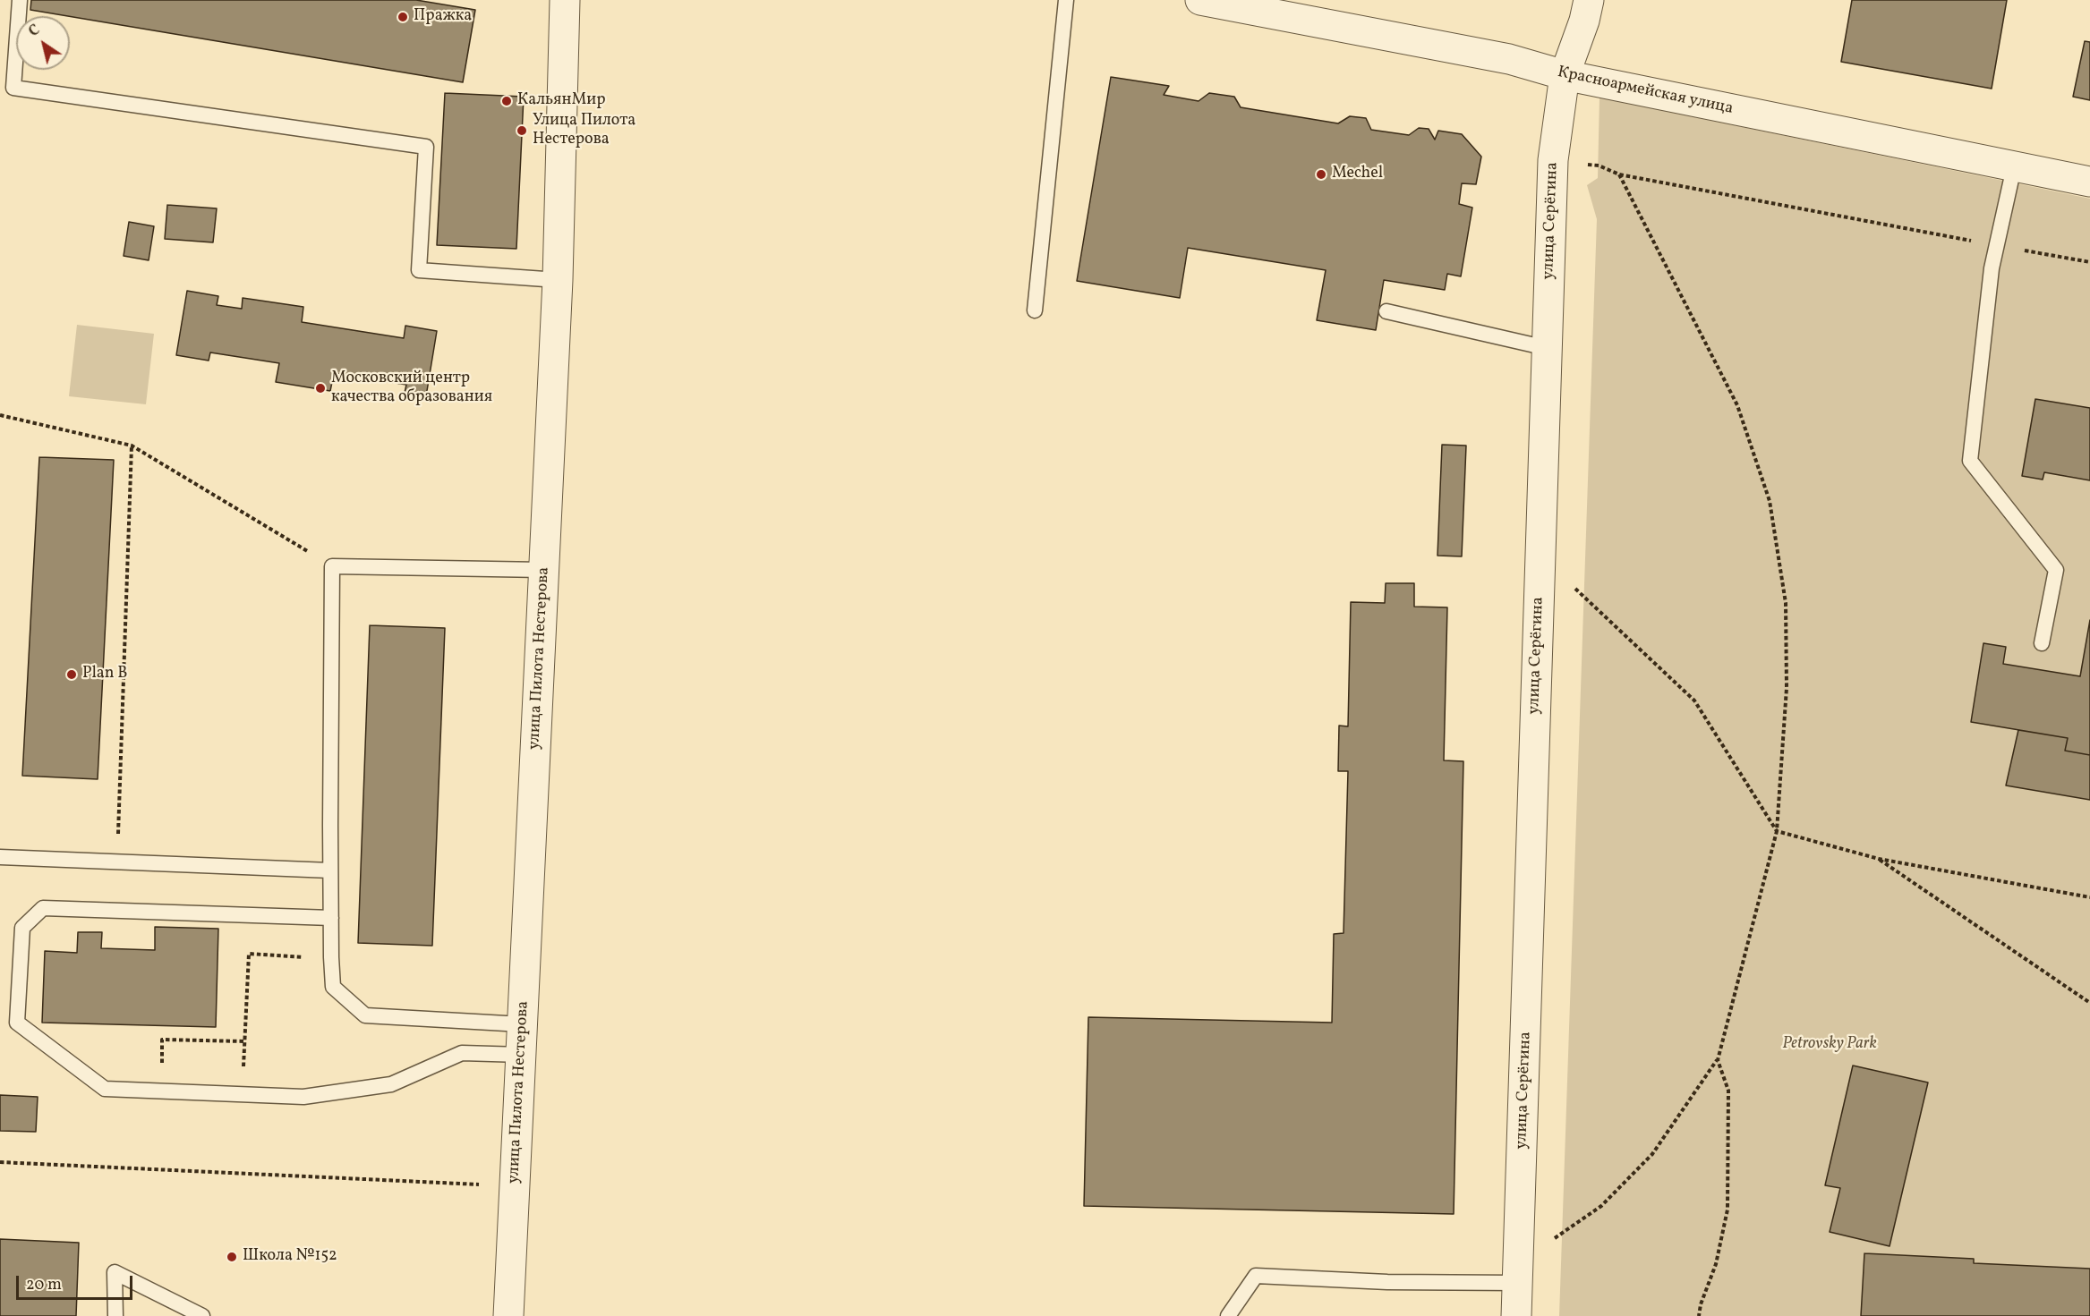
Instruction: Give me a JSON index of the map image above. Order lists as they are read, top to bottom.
{
  "streets": {
    "street": ["Красноармейская улица", "улица Серёгина", "улица Пилота Нестерова"]
  },
  "crossings": [
    ["Красноармейская улица", "улица Серёгина"]
  ],
  "parks": ["Petrovsky Park"],
  "places": [
    "Пражка",
    "КальянМир",
    "Улица Пилота Нестерова",
    "Mechel",
    "Московский центр качества образования",
    "Plan B",
    "Школа №152"
  ],
  "scale_bar": "20 m",
  "north": "top left"
}
